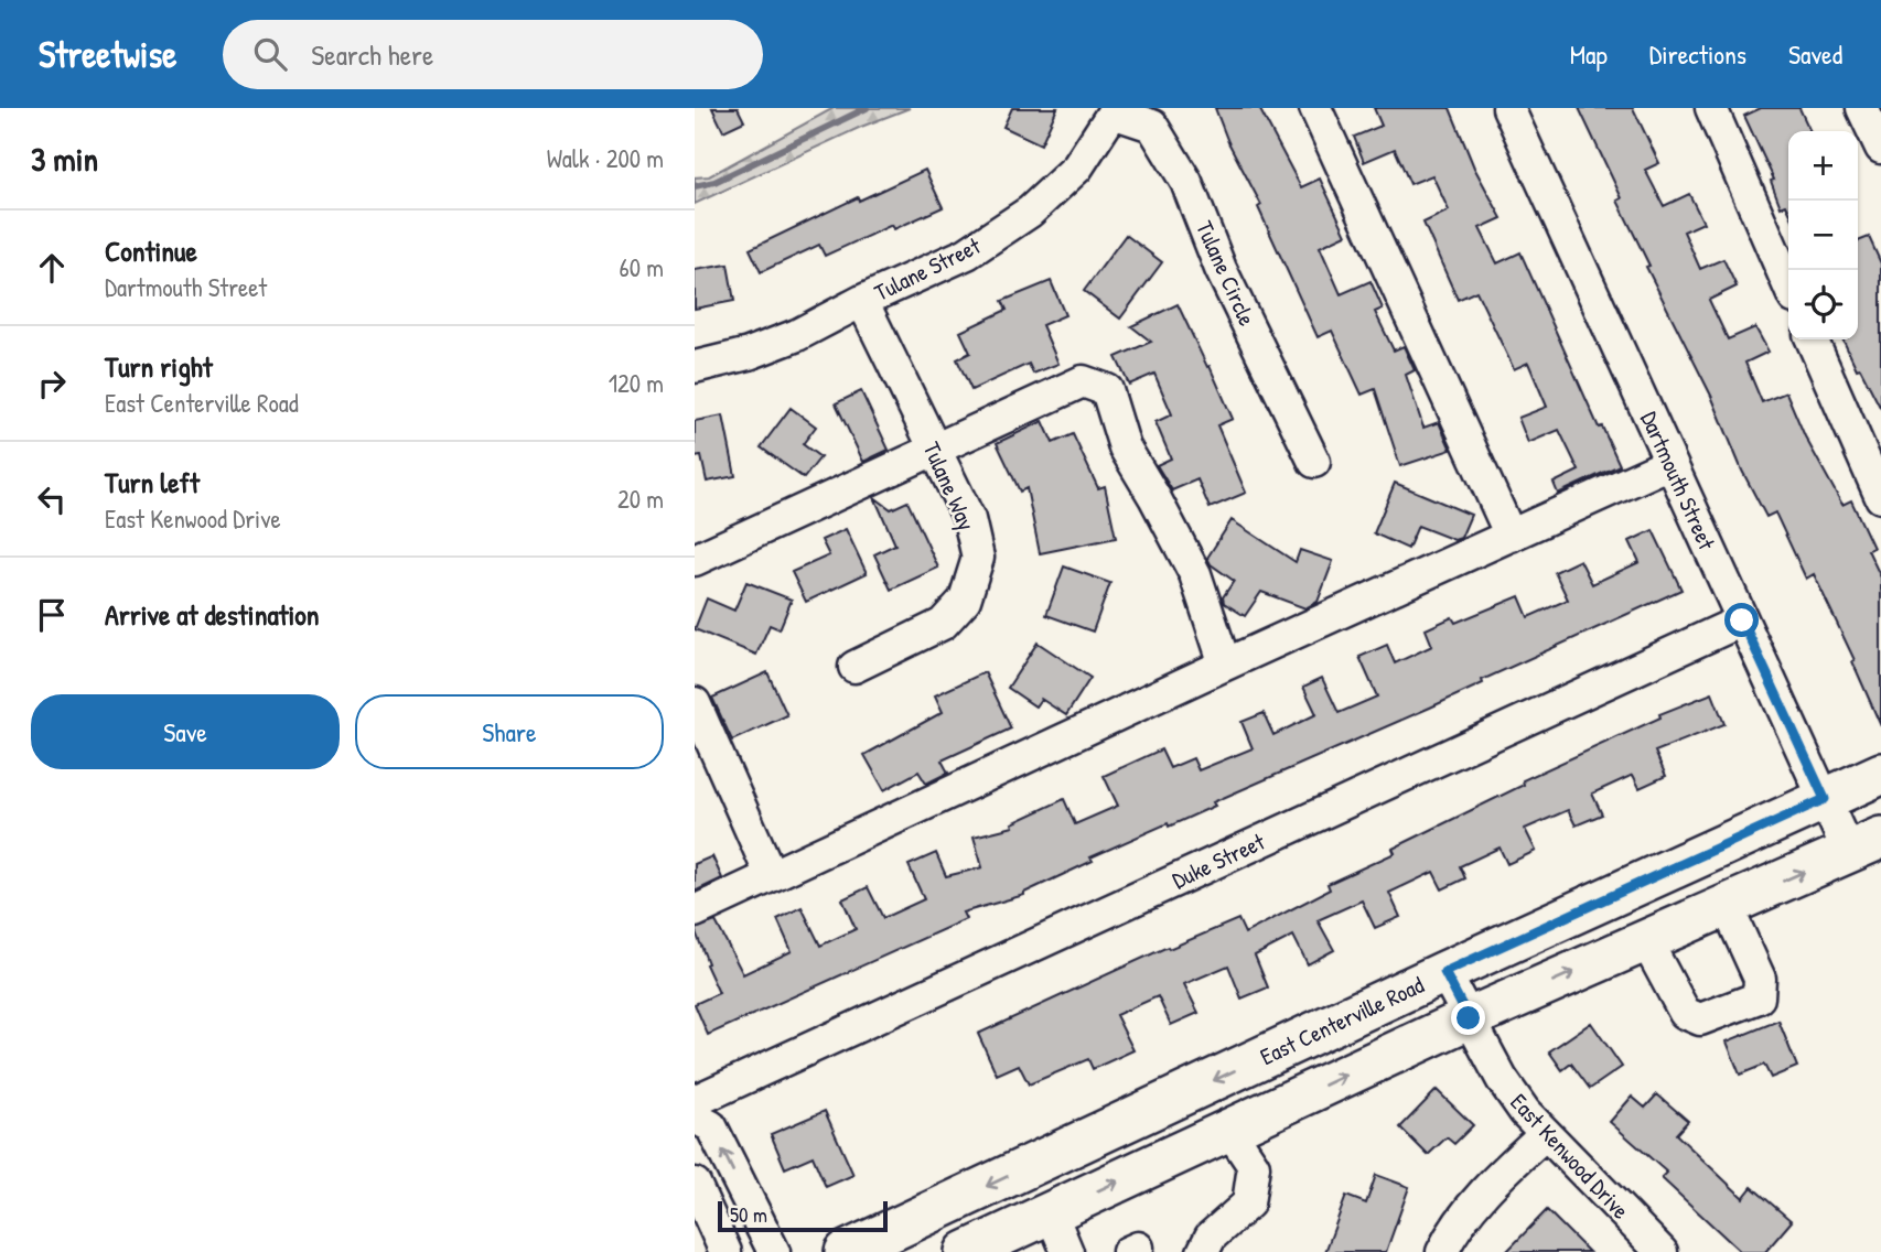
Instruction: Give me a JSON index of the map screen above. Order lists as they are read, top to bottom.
{
  "streets": {
    "main road": ["East Centerville Road"],
    "street": [
      "Tulane Street",
      "Tulane Circle",
      "Dartmouth Street",
      "Tulane Way",
      "Duke Street",
      "East Kenwood Drive"
    ]
  },
  "crossings": [
    ["Tulane Street", "Tulane Circle"],
    ["Tulane Street", "Tulane Way"],
    ["Dartmouth Street", "Duke Street"],
    ["Dartmouth Street", "East Centerville Road"],
    ["East Centerville Road", "East Kenwood Drive"]
  ],
  "scale_bar": "50 m",
  "page": {
    "header": "Streetwise",
    "search": "Search here",
    "nav": ["Map", "Directions", "Saved"],
    "heading": ["3 min", "Walk · 200 m"],
    "map_buttons": ["+", "−"],
    "list": [
      ["Continue", "Dartmouth Street", "60 m"],
      ["Turn right", "East Centerville Road", "120 m"],
      ["Turn left", "East Kenwood Drive", "20 m"],
      "Arrive at destination"
    ],
    "buttons": ["Save", "Share"],
    "scale": "50 m"
  }
}
